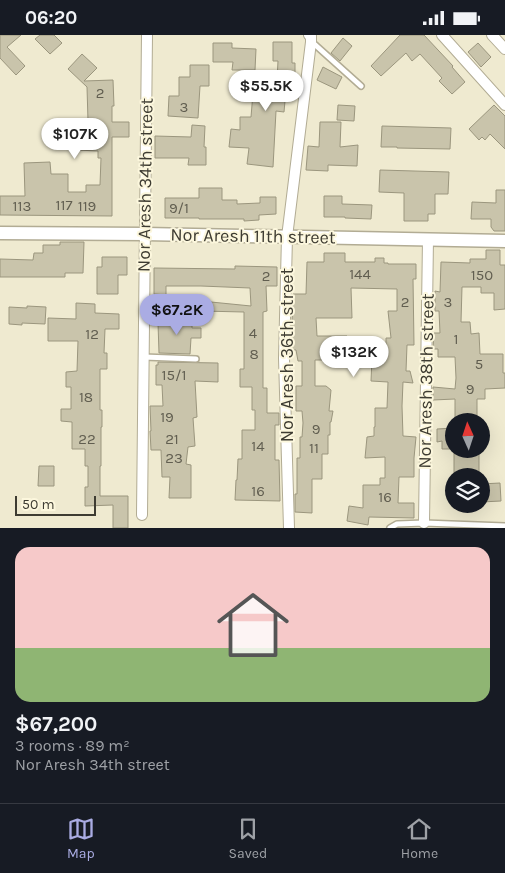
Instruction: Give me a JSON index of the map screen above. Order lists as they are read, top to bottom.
{
  "streets": {
    "street": [
      "Nor Aresh 34th street",
      "Nor Aresh 11th street",
      "Nor Aresh 36th street",
      "Nor Aresh 38th street"
    ]
  },
  "crossings": [
    ["Nor Aresh 34th street", "Nor Aresh 11th street"],
    ["Nor Aresh 11th street", "Nor Aresh 36th street"],
    ["Nor Aresh 11th street", "Nor Aresh 38th street"]
  ],
  "house_numbers": [
    "2",
    "3",
    "117",
    "113",
    "119",
    "9/1",
    "144",
    "150",
    "2",
    "2",
    "3",
    "4",
    "12",
    "1",
    "8",
    "5",
    "15/1",
    "9",
    "18",
    "19",
    "9",
    "22",
    "21",
    "14",
    "11",
    "23",
    "16",
    "16"
  ],
  "scale_bar": "50 m",
  "north": "top",
  "page": {
    "status": "06:20",
    "price": [
      "$55.5K",
      "$107K",
      "$67.2K",
      "$132K"
    ],
    "scale": "50 m",
    "list": [
      {
        "name": "$67,200",
        "note": "3 rooms · 89 m² · Nor Aresh 34th street"
      }
    ],
    "tabs": ["Map", "Saved", "Home"]
  }
}
